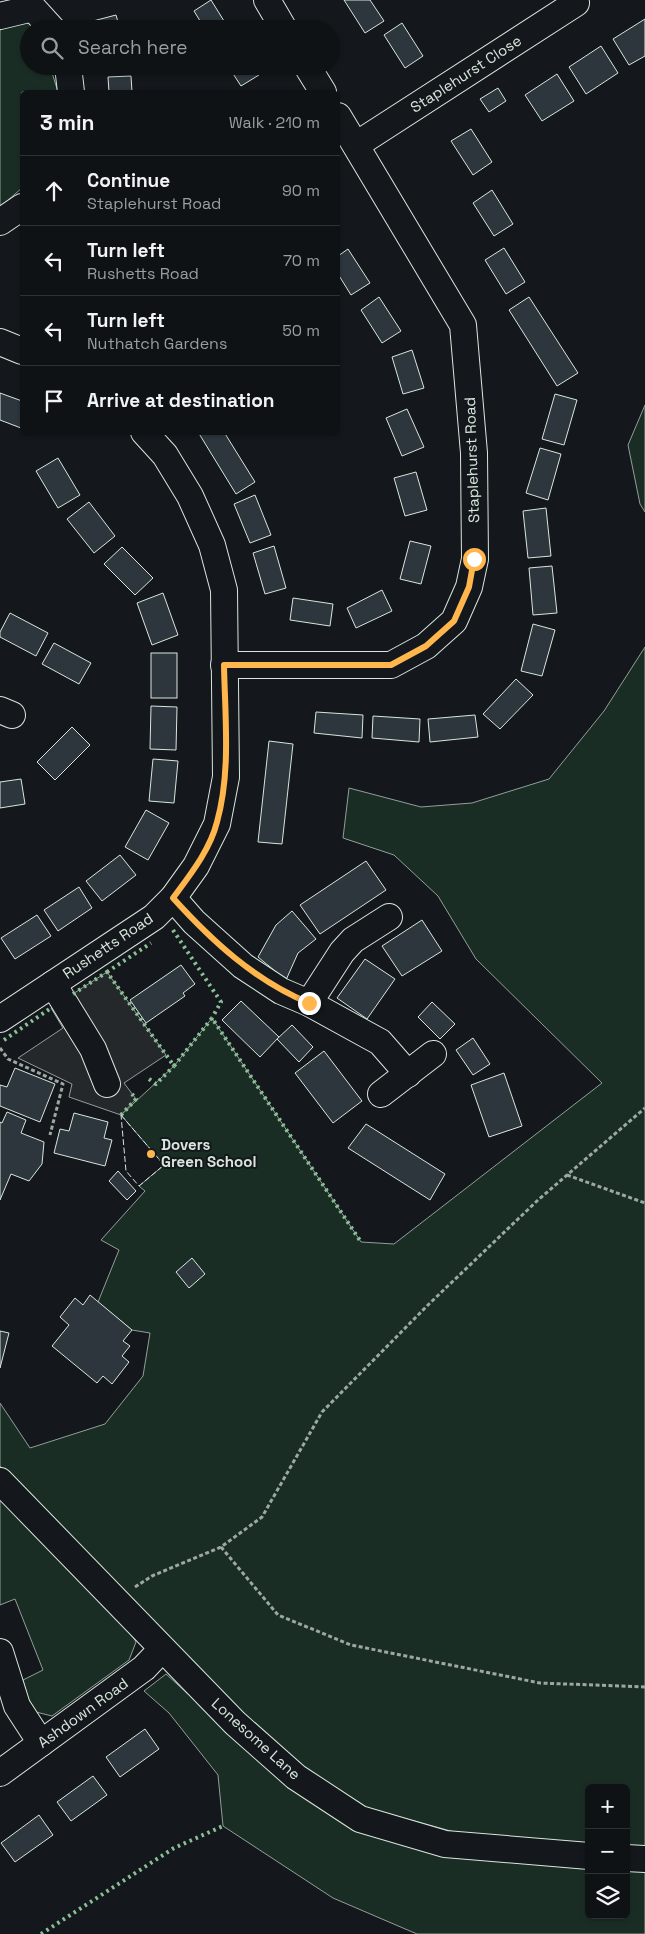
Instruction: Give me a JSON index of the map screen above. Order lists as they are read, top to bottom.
{
  "streets": {
    "street": [
      "Staplehurst Close",
      "Staplehurst Road",
      "Rushetts Road",
      "Ashdown Road",
      "Lonesome Lane"
    ]
  },
  "crossings": [
    ["Staplehurst Close", "Staplehurst Road"],
    ["Staplehurst Road", "Rushetts Road"],
    ["Ashdown Road", "Lonesome Lane"]
  ],
  "places": ["Dovers Green School"],
  "page": {
    "search": "Search here",
    "heading": ["3 min", "Walk · 210 m"],
    "list": [
      ["Continue", "Staplehurst Road", "90 m"],
      ["Turn left", "Rushetts Road", "70 m"],
      ["Turn left", "Nuthatch Gardens", "50 m"],
      "Arrive at destination"
    ],
    "map_buttons": ["+", "−"]
  }
}
